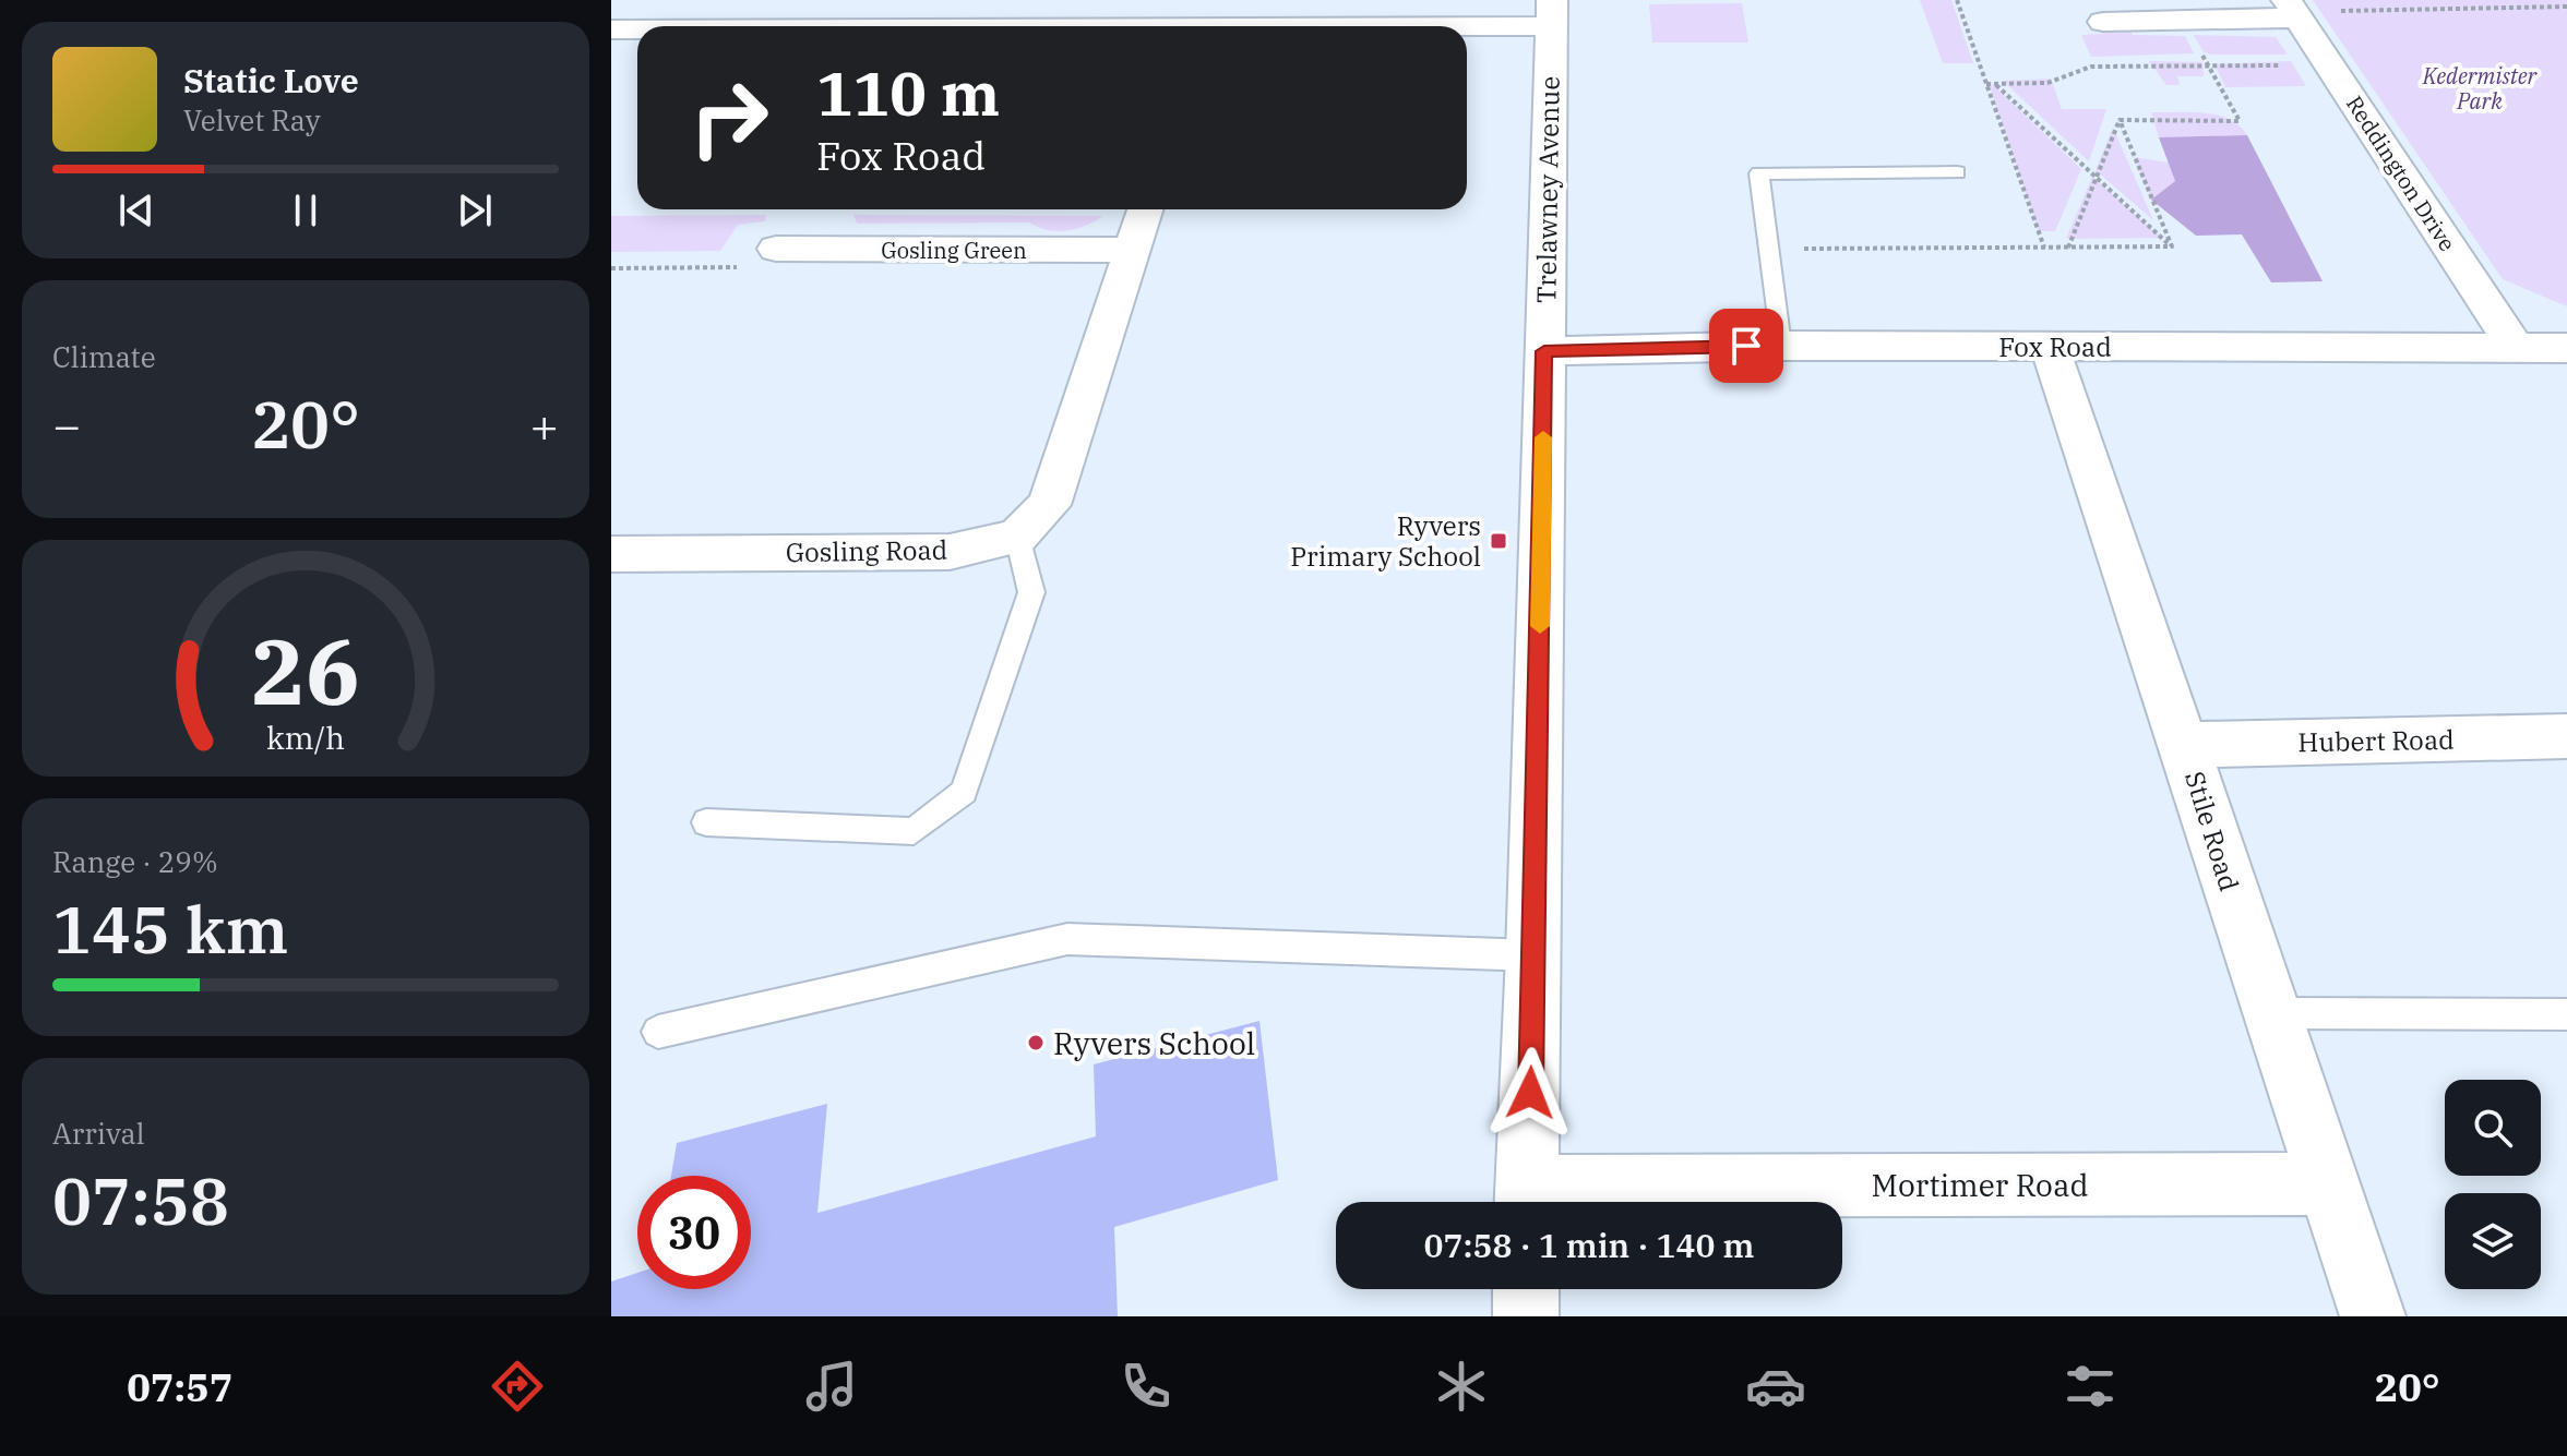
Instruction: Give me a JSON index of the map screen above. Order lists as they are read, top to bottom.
{
  "streets": {
    "street": [
      "Reddington Drive",
      "Trelawney Avenue",
      "Gosling Green",
      "Fox Road",
      "Gosling Road",
      "Hubert Road",
      "Stile Road",
      "Mortimer Road"
    ]
  },
  "crossings": [
    ["Reddington Drive", "Fox Road"],
    ["Trelawney Avenue", "Fox Road"],
    ["Trelawney Avenue", "Mortimer Road"],
    ["Fox Road", "Stile Road"],
    ["Hubert Road", "Stile Road"],
    ["Stile Road", "Mortimer Road"]
  ],
  "parks": ["Kedermister Park"],
  "places": {
    "transit": ["Ryvers Primary School"],
    "other": ["Ryvers School"]
  },
  "page": {
    "turn": ["110 m", "Fox Road"],
    "song": ["Static Love", "Velvet Ray"],
    "tile": [
      "Climate",
      ["Range · 29%", "145 km"],
      ["Arrival", "07:58"]
    ],
    "heat": ["−", "20°", "+"],
    "limit": "30",
    "trip": "07:58 · 1 min · 140 m",
    "tabs": ["07:57", "20°"],
    "gauge": ["26", "km/h"]
  }
}
